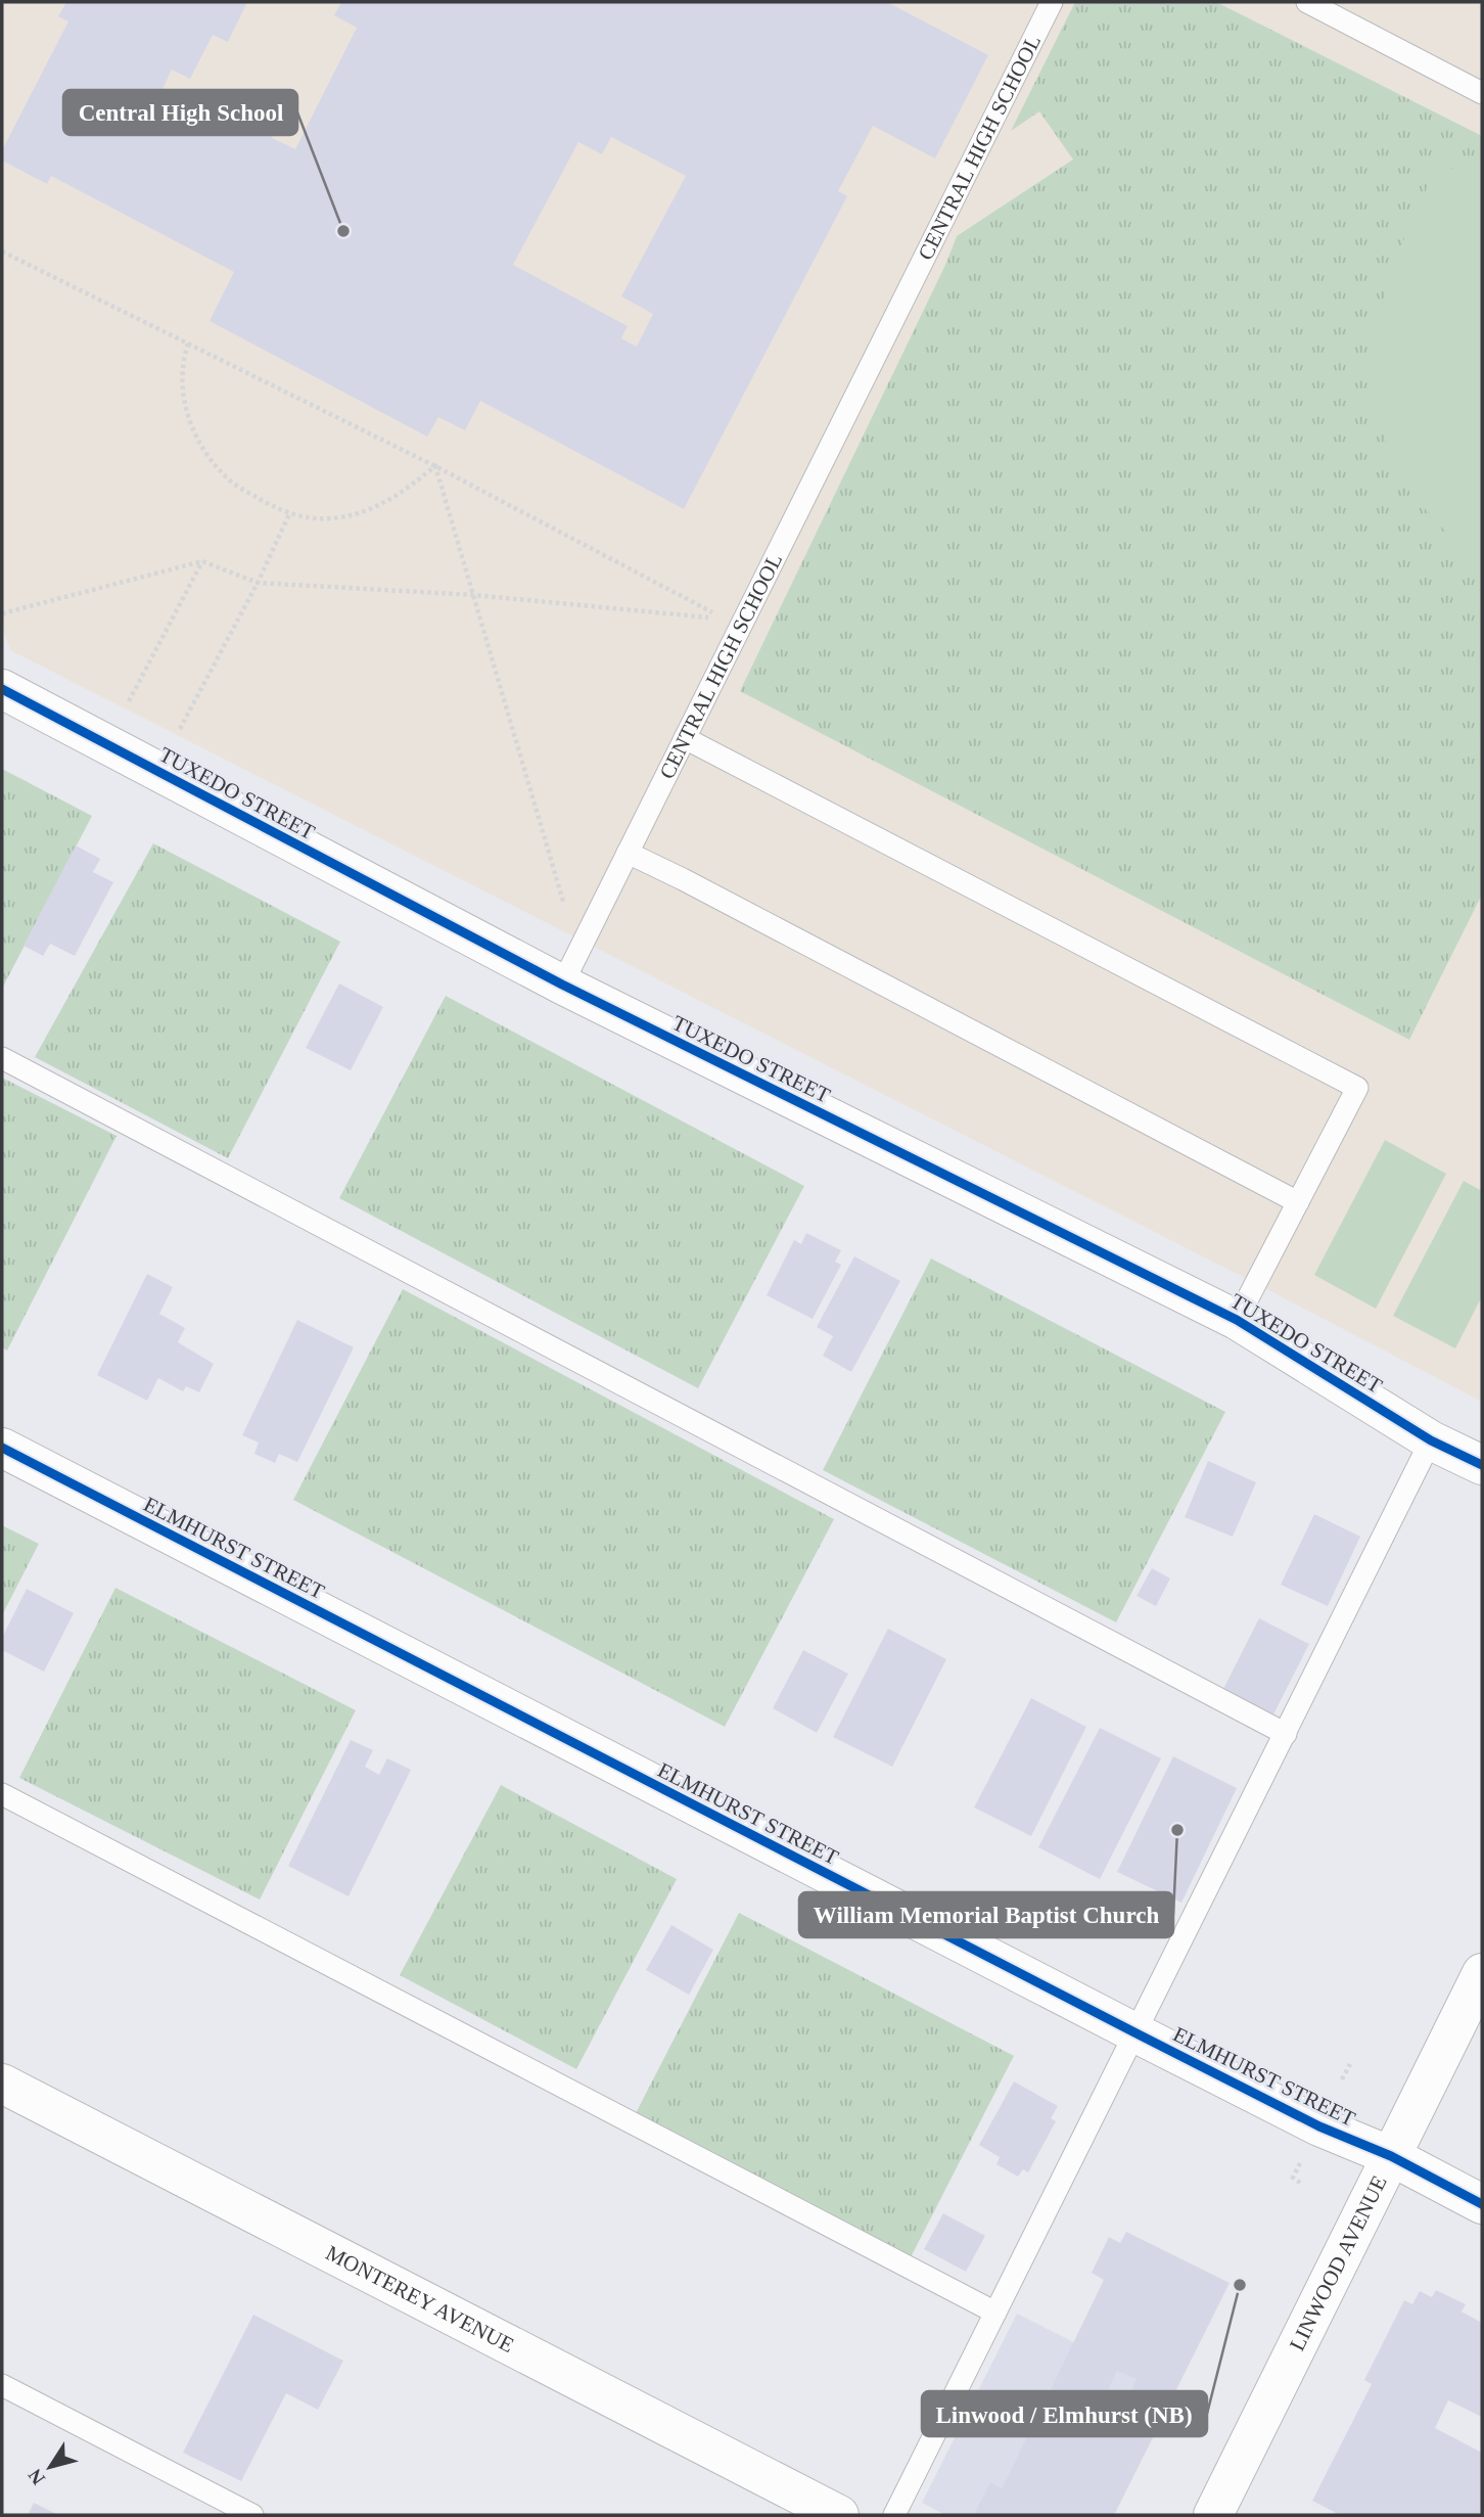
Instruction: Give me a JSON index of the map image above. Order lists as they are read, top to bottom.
{
  "streets": {
    "street": [
      "TUXEDO STREET",
      "ELMHURST STREET",
      "LINWOOD AVENUE",
      "MONTEREY AVENUE"
    ],
    "lane": ["CENTRAL HIGH SCHOOL"]
  },
  "crossings": [
    ["CENTRAL HIGH SCHOOL", "TUXEDO STREET"],
    ["ELMHURST STREET", "LINWOOD AVENUE"]
  ],
  "places": ["Central High School", "William Memorial Baptist Church", "Linwood / Elmhurst (NB)"],
  "north": "bottom left"
}
